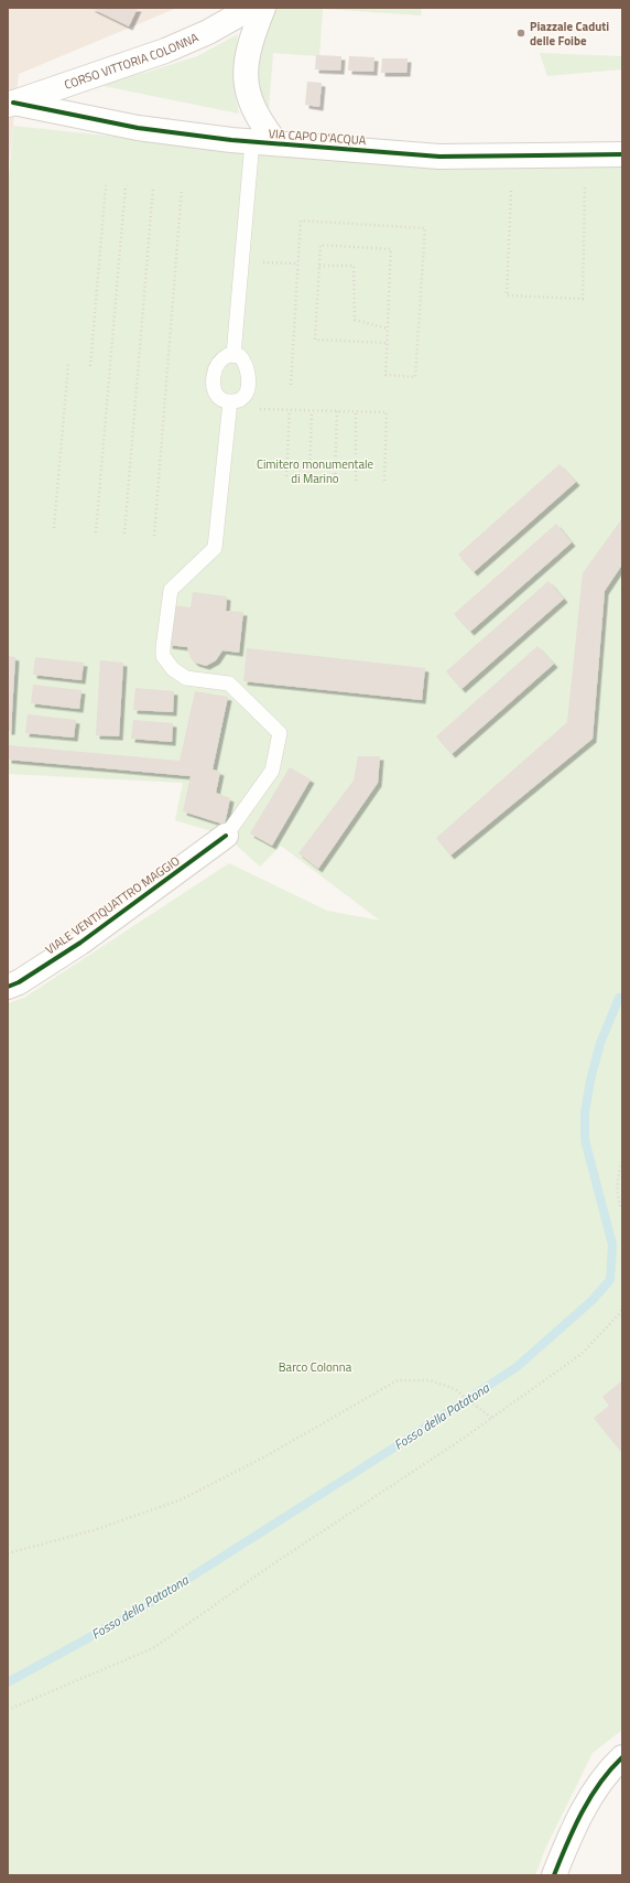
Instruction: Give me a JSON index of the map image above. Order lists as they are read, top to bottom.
{
  "streets": {
    "street": ["CORSO VITTORIA COLONNA", "VIA CAPO D'ACQUA", "VIALE VENTIQUATTRO MAGGIO"]
  },
  "crossings": [
    ["CORSO VITTORIA COLONNA", "VIA CAPO D'ACQUA"]
  ],
  "water": ["Fosso della Patatona"],
  "parks": ["Cimitero monumentale di Marino", "Barco Colonna"],
  "places": ["Piazzale Caduti delle Foibe"]
}
